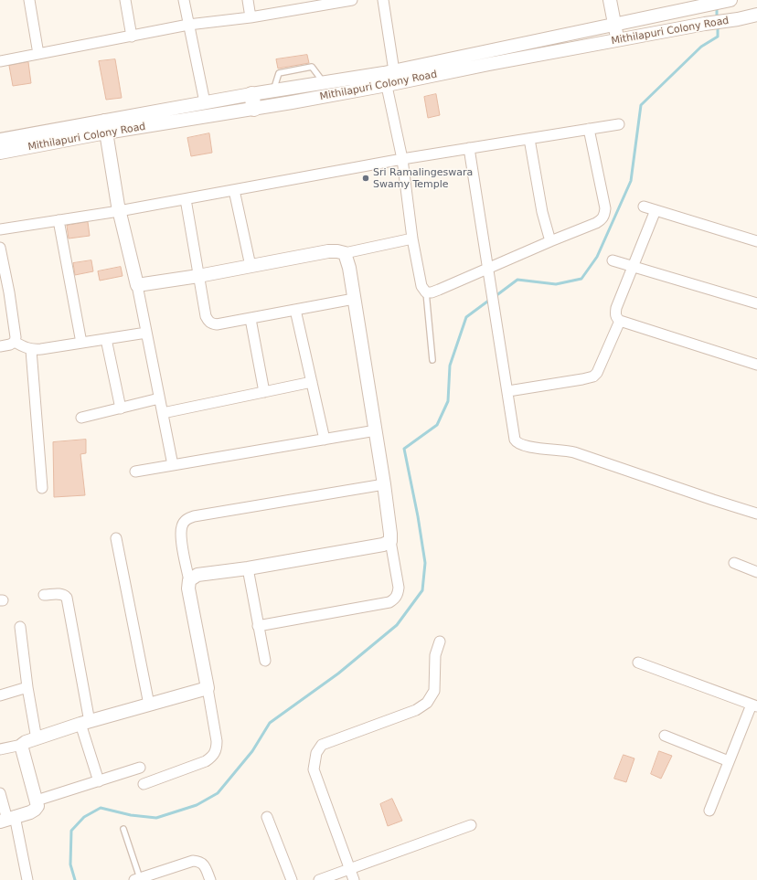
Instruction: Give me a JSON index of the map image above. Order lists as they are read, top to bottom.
{
  "streets": {
    "street": ["Mithilapuri Colony Road"]
  },
  "places": ["Sri Ramalingeswara Swamy Temple"]
}
